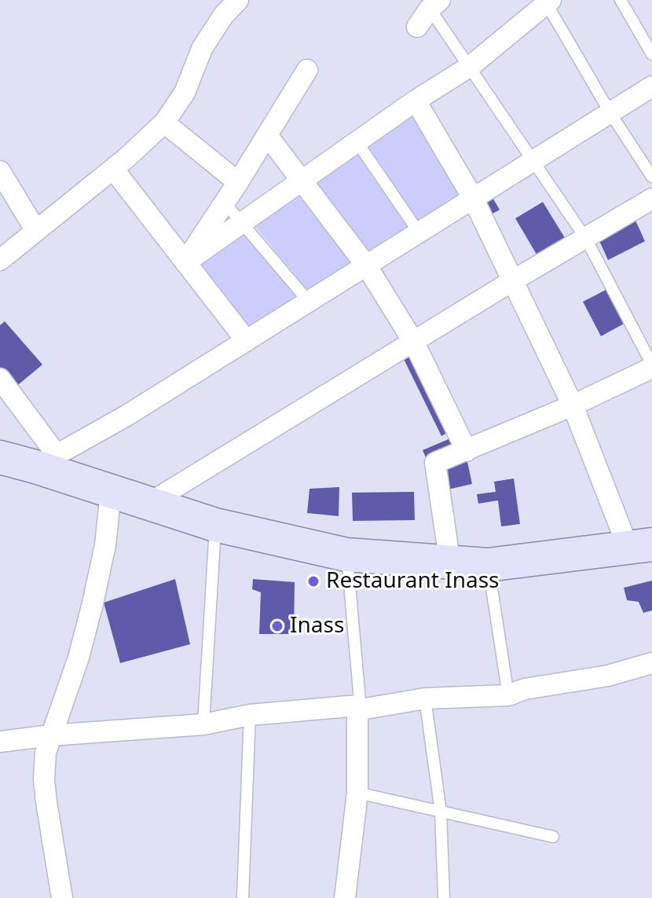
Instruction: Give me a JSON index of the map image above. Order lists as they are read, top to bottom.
{
  "places": ["Restaurant Inass", "Inass"]
}
